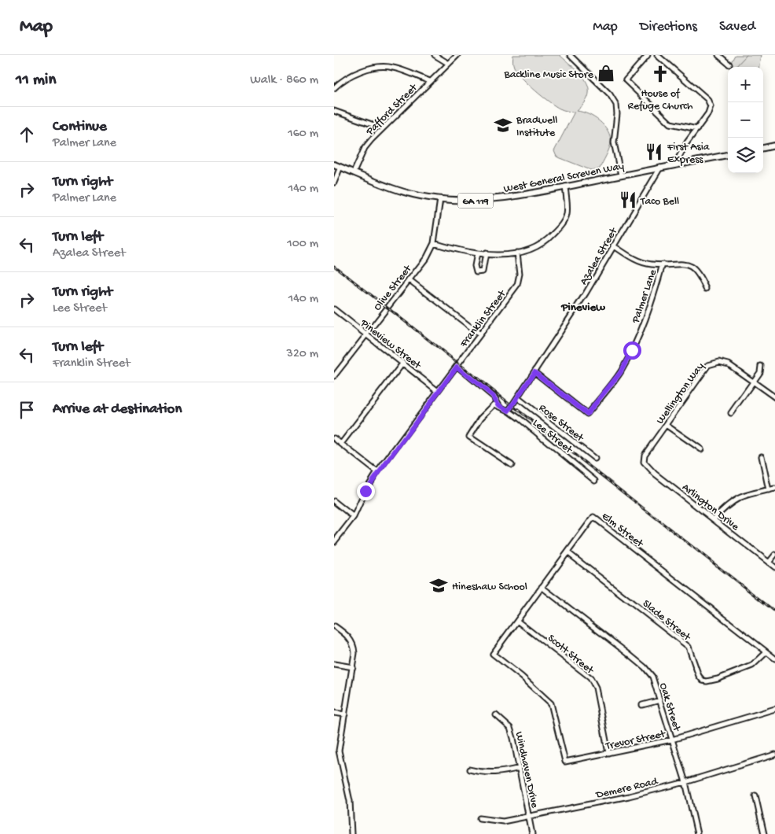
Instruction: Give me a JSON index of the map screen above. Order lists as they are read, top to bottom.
{
  "streets": {
    "main road": ["West General Screven Way", "GA 119"],
    "street": [
      "Pafford Street",
      "Azalea Street",
      "Olive Street",
      "Palmer Lane",
      "Franklin Street",
      "Pineview Street",
      "Wellington Way",
      "Rose Street",
      "Lee Street",
      "Arlington Drive",
      "Elm Street",
      "Slade Street",
      "Scott Street",
      "Oak Street",
      "Trevor Street",
      "Windhaven Drive",
      "Demere Road"
    ]
  },
  "crossings": [
    ["Pafford Street", "West General Screven Way"],
    ["West General Screven Way", "Azalea Street"],
    ["West General Screven Way", "Olive Street"],
    ["Azalea Street", "Palmer Lane"],
    ["Azalea Street", "Rose Street"],
    ["Azalea Street", "Lee Street"],
    ["Olive Street", "Pineview Street"],
    ["Franklin Street", "Pineview Street"],
    ["Franklin Street", "Lee Street"],
    ["Wellington Way", "Arlington Drive"],
    ["Elm Street", "Slade Street"],
    ["Elm Street", "Scott Street"],
    ["Elm Street", "Oak Street"],
    ["Elm Street", "Trevor Street"],
    ["Scott Street", "Trevor Street"],
    ["Oak Street", "Trevor Street"],
    ["Oak Street", "Demere Road"],
    ["Windhaven Drive", "Demere Road"]
  ],
  "districts": ["Pineview"],
  "places": {
    "shop": ["Backline Music Store"],
    "church": ["House of Refuge Church"],
    "school or university": ["Bradwell Institute", "Hineshaw School"],
    "restaurant": ["First Asia Express", "Taco Bell"]
  },
  "page": {
    "header": "Map",
    "nav": ["Map", "Directions", "Saved"],
    "heading": ["11 min", "Walk · 860 m"],
    "map_buttons": ["+", "−"],
    "list": [
      ["Continue", "Palmer Lane", "160 m"],
      ["Turn right", "Palmer Lane", "140 m"],
      ["Turn left", "Azalea Street", "100 m"],
      ["Turn right", "Lee Street", "140 m"],
      ["Turn left", "Franklin Street", "320 m"],
      "Arrive at destination"
    ]
  }
}
